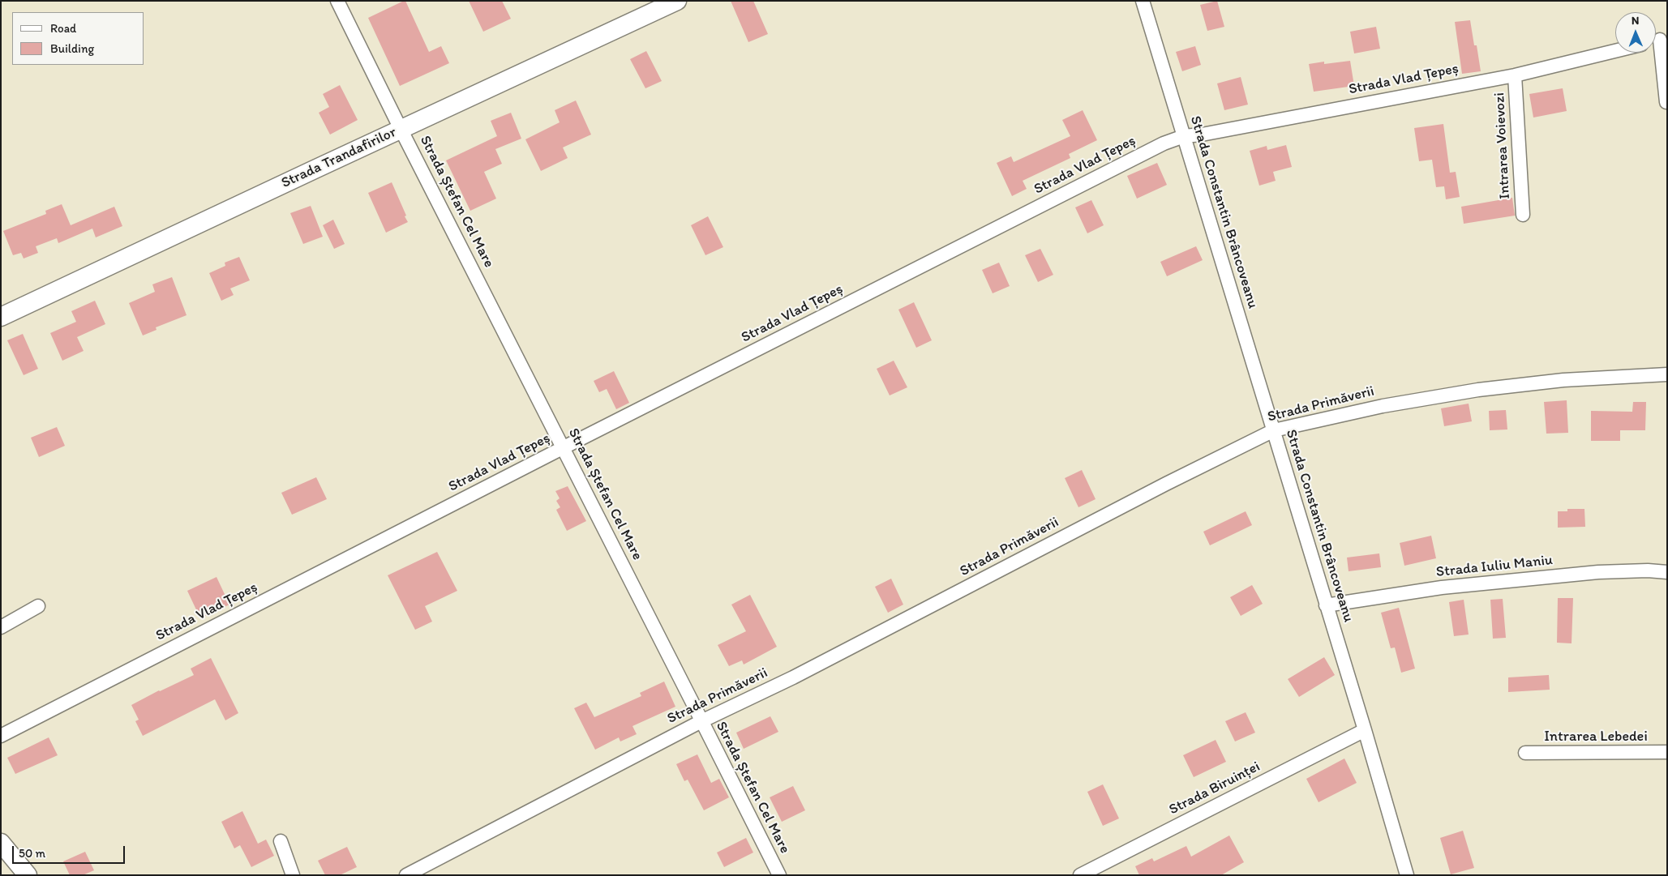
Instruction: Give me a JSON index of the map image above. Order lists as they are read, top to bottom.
{
  "streets": {
    "main road": ["Strada Trandafirilor"],
    "street": [
      "Strada Vlad Țepeș",
      "Intrarea Voievozi",
      "Strada Ștefan Cel Mare",
      "Strada Constantin Brâncoveanu",
      "Strada Primăverii",
      "Strada Iuliu Maniu",
      "Intrarea Lebedei",
      "Strada Biruinței"
    ]
  },
  "crossings": [
    ["Strada Vlad Țepeș", "Intrarea Voievozi"],
    ["Strada Vlad Țepeș", "Strada Ștefan Cel Mare"],
    ["Strada Vlad Țepeș", "Strada Constantin Brâncoveanu"],
    ["Strada Trandafirilor", "Strada Ștefan Cel Mare"],
    ["Strada Ștefan Cel Mare", "Strada Primăverii"],
    ["Strada Constantin Brâncoveanu", "Strada Primăverii"],
    ["Strada Constantin Brâncoveanu", "Strada Iuliu Maniu"],
    ["Strada Constantin Brâncoveanu", "Strada Biruinței"]
  ],
  "legend": ["Road", "Building"],
  "scale_bar": "50 m",
  "north": "top"
}
